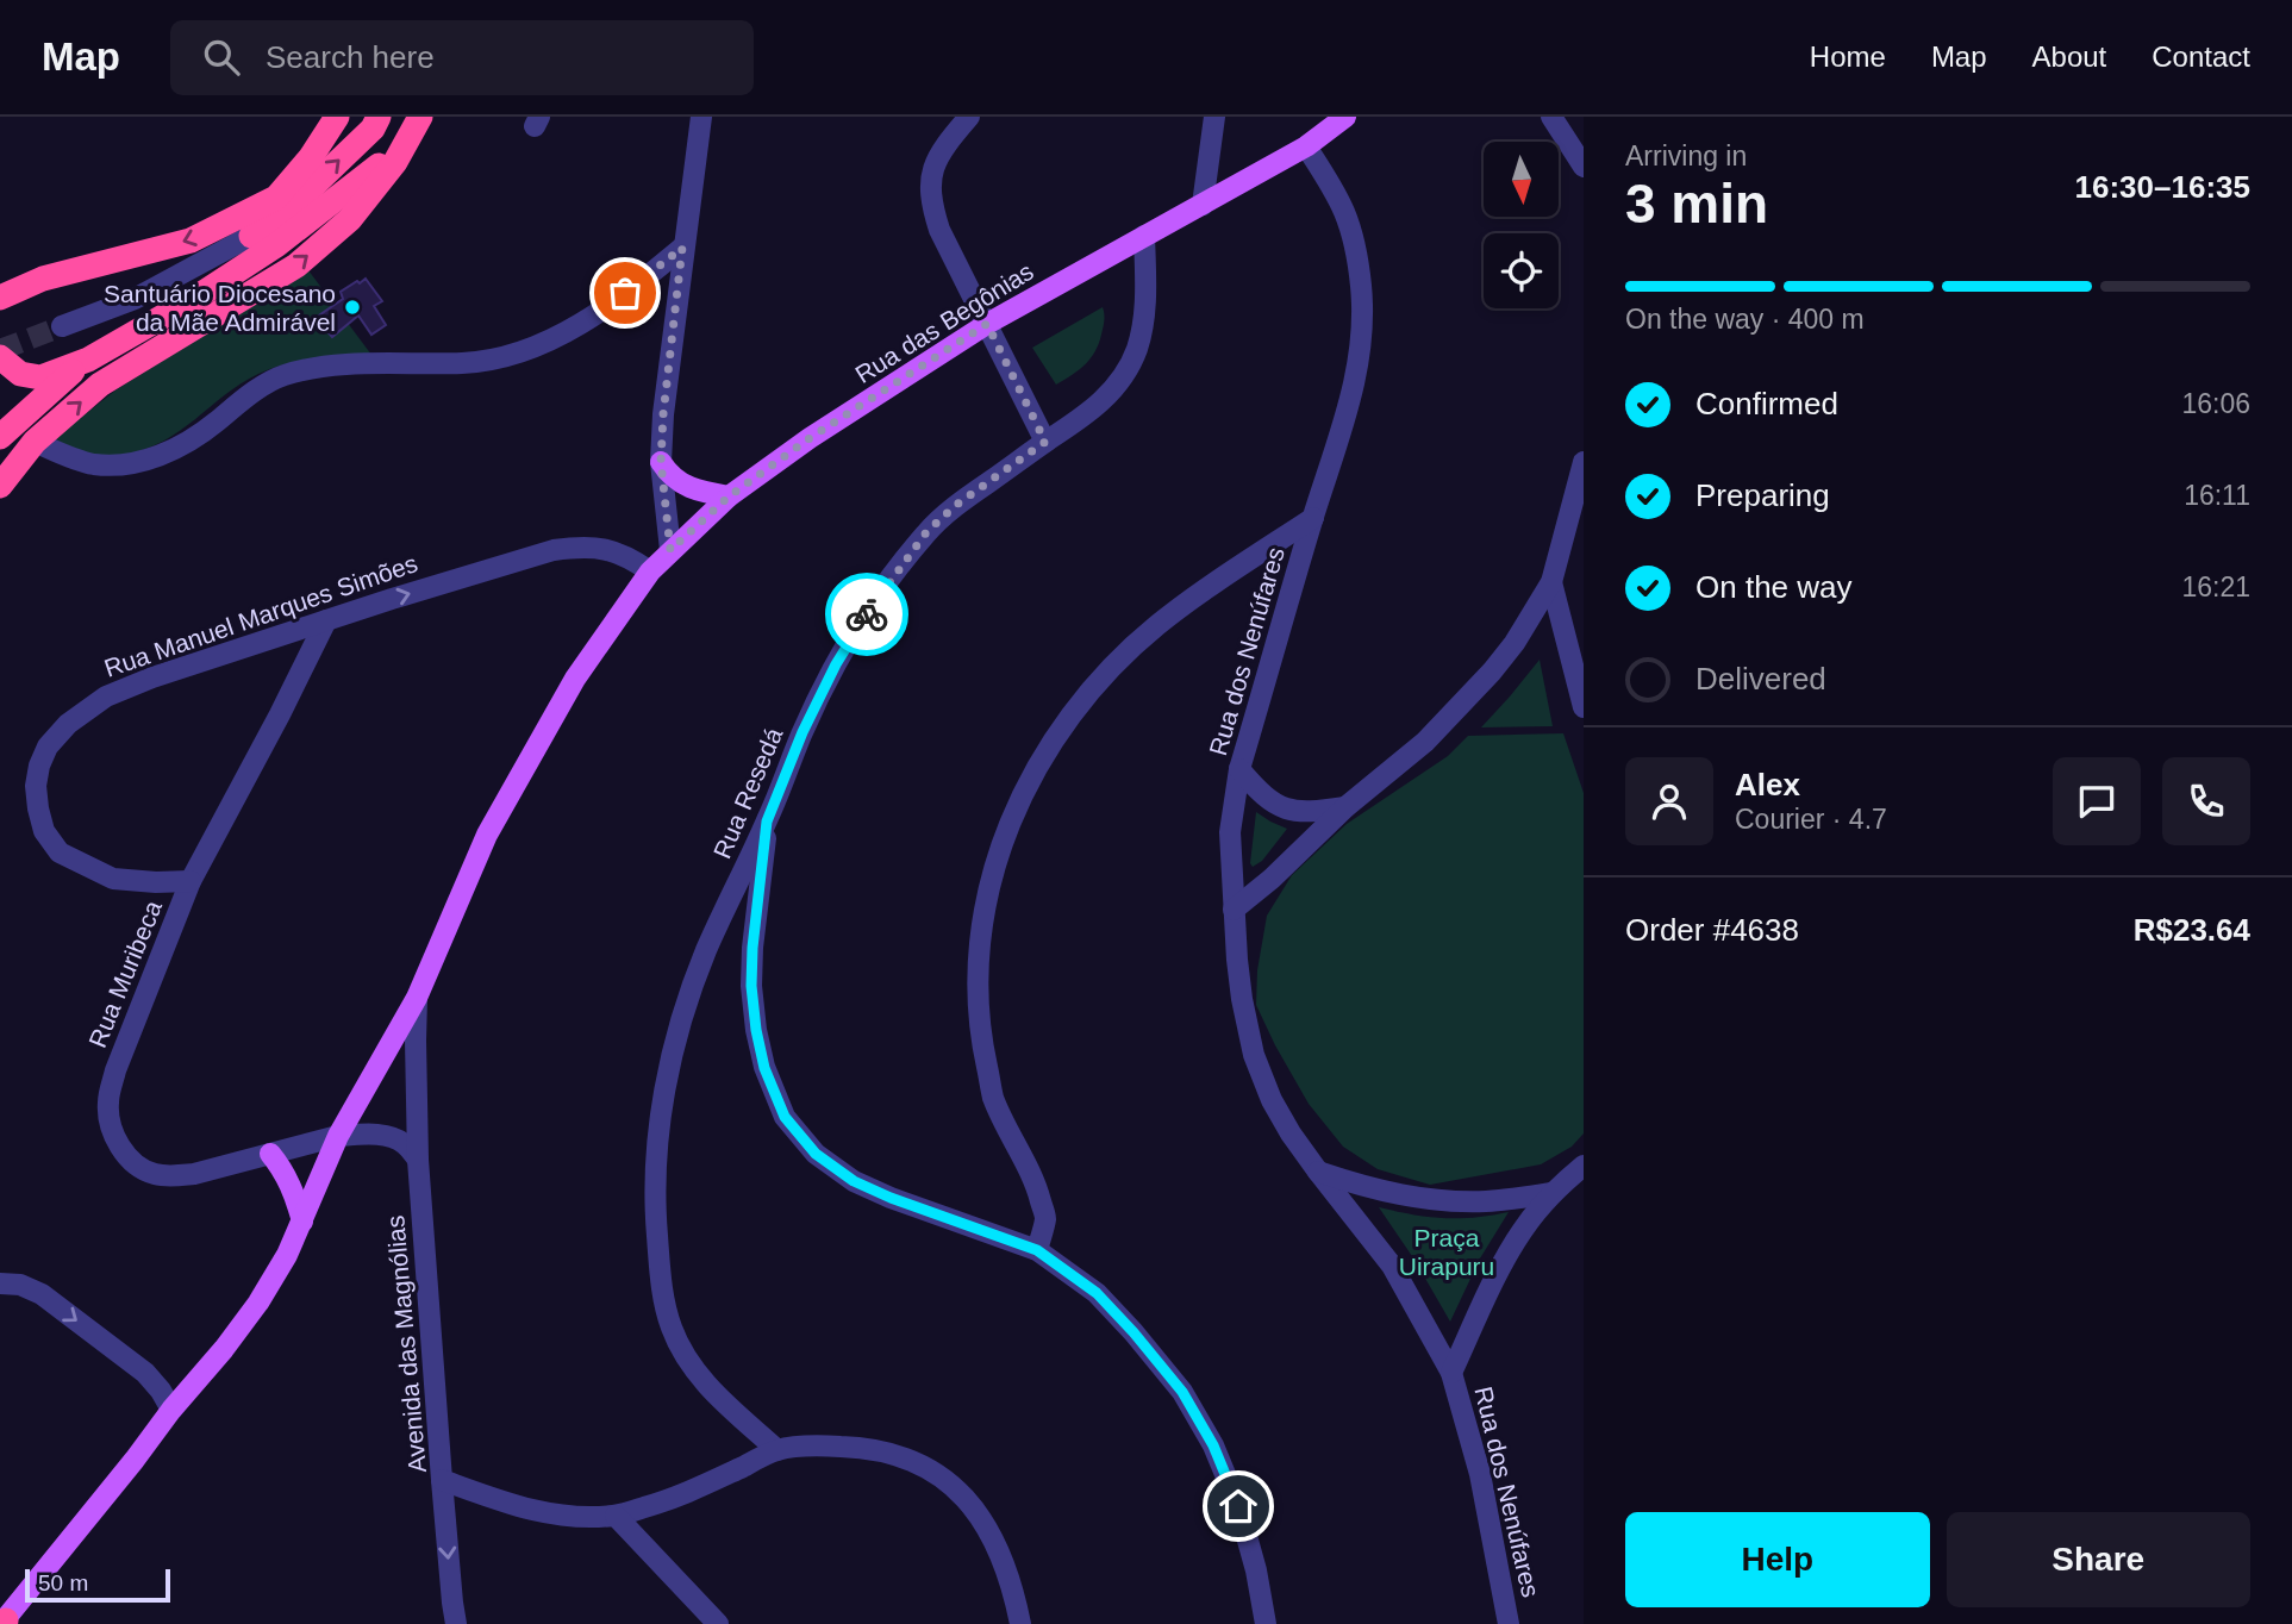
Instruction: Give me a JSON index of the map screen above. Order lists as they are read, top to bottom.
{
  "streets": {
    "main road": ["Rua das Begônias", "Avenida das Magnólias"],
    "street": [
      "Rua Manuel Marques Simões",
      "Rua dos Nenúfares",
      "Rua Resedá",
      "Rua Muribeca"
    ]
  },
  "crossings": [
    ["Rua das Begônias", "Rua Manuel Marques Simões"],
    ["Rua das Begônias", "Rua dos Nenúfares"],
    ["Rua das Begônias", "Rua Resedá"],
    ["Rua das Begônias", "Avenida das Magnólias"],
    ["Rua Manuel Marques Simões", "Rua Muribeca"],
    ["Rua Manuel Marques Simões", "Avenida das Magnólias"],
    ["Rua Resedá", "Avenida das Magnólias"],
    ["Rua Muribeca", "Avenida das Magnólias"]
  ],
  "one_way": ["Rua Manuel Marques Simões"],
  "parks": ["Praça Uirapuru"],
  "places": ["Santuário Diocesano da Mãe Admirável"],
  "scale_bar": "50 m",
  "north": "bottom",
  "page": {
    "header": "Map",
    "search": "Search here",
    "nav": [
      "Home",
      "Map",
      "About",
      "Contact"
    ],
    "heading": ["3 min", "Arriving in", "16:30–16:35"],
    "panel": [
      "Alex",
      "Courier · 4.7",
      "Order #4638",
      "R$23.64"
    ],
    "bar": "On the way · 400 m",
    "list": [
      ["Confirmed", "16:06"],
      ["Preparing", "16:11"],
      ["On the way", "16:21"],
      "Delivered"
    ],
    "buttons": ["Help", "Share"],
    "scale": "50 m"
  }
}
